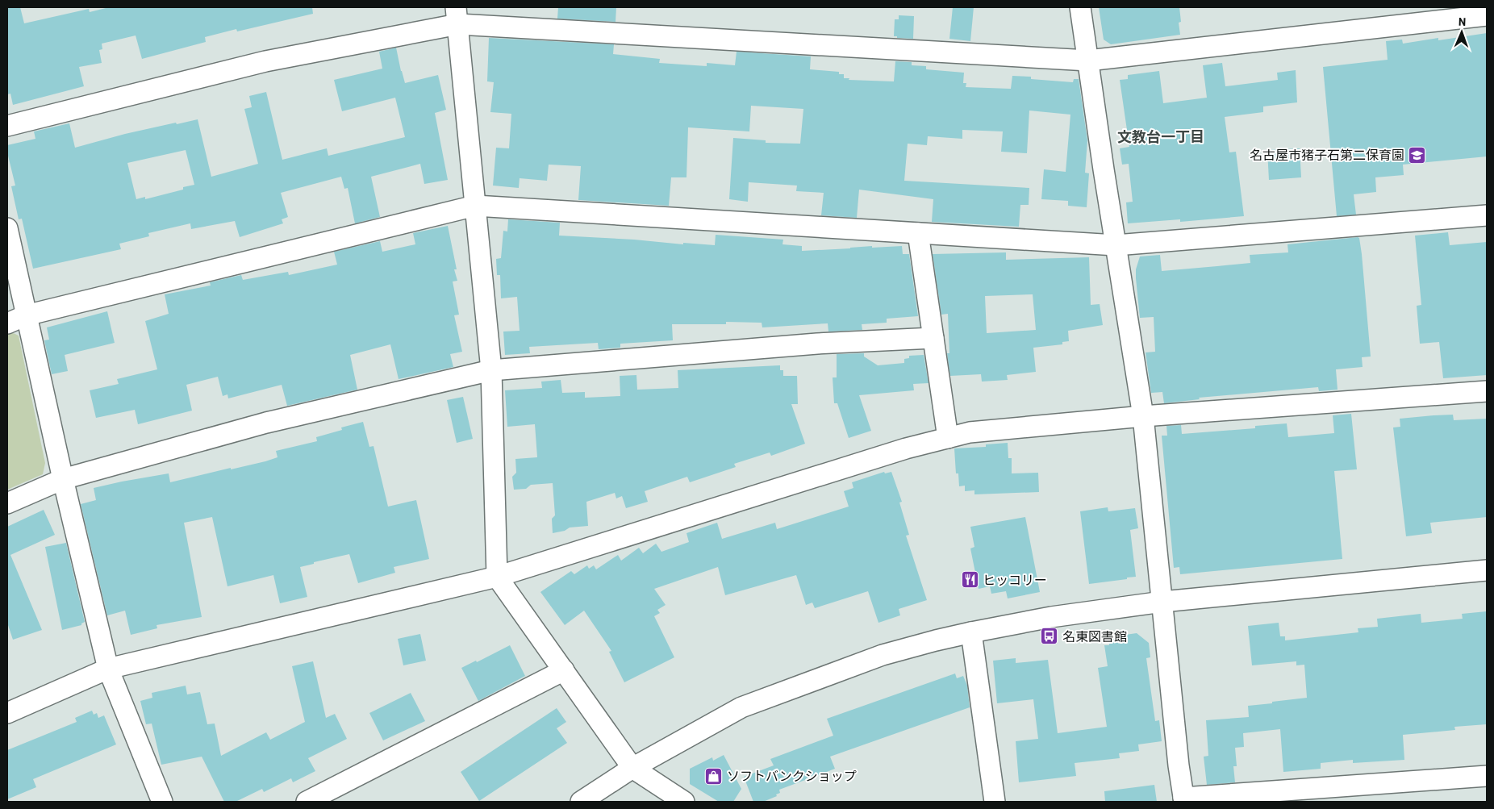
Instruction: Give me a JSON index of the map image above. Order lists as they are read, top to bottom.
{
  "districts": ["文教台一丁目"],
  "places": {
    "school or university": ["名古屋市猪子石第二保育園"],
    "restaurant": ["ヒッコリー"],
    "bus stop": ["名東図書館"],
    "shop": ["ソフトバンクショップ"]
  },
  "north": "top"
}
